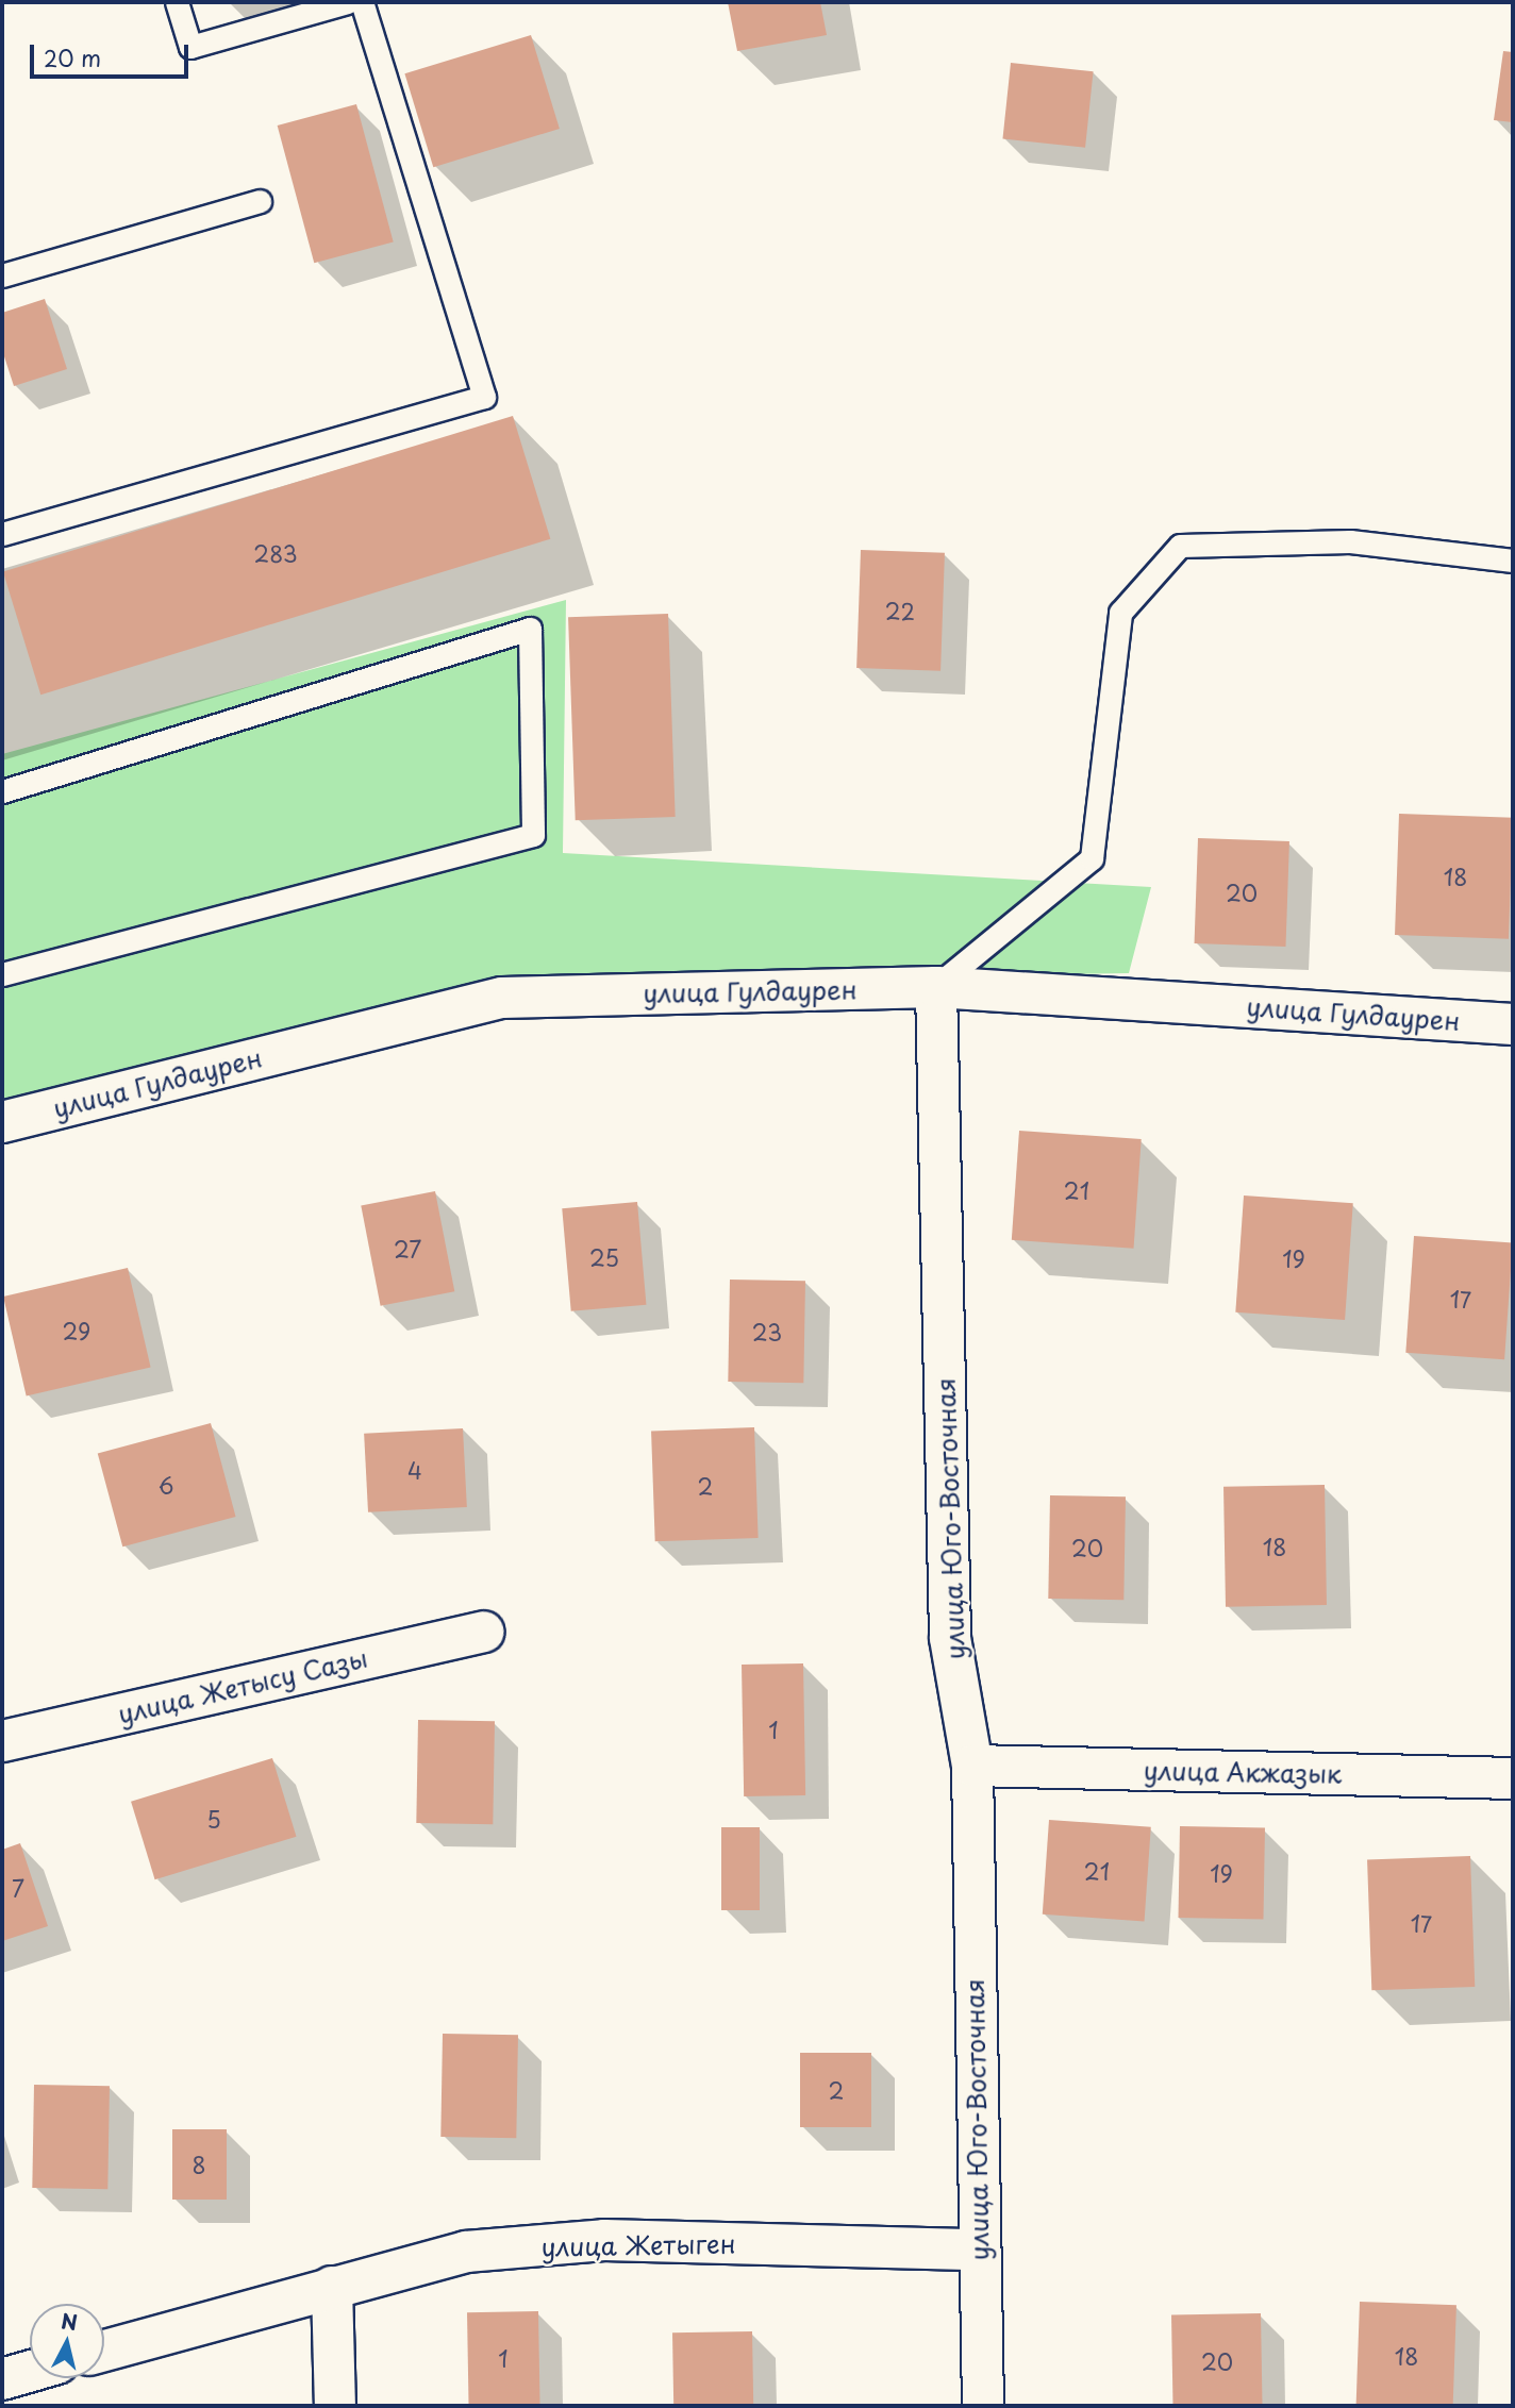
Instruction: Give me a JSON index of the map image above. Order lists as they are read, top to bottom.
{
  "streets": {
    "street": [
      "улица Гулдаурен",
      "улица Юго-Восточная",
      "улица Жетысу Сазы",
      "улица Акжазык",
      "улица Жетыген"
    ]
  },
  "crossings": [
    ["улица Гулдаурен", "улица Юго-Восточная"],
    ["улица Юго-Восточная", "улица Акжазык"],
    ["улица Юго-Восточная", "улица Жетыген"]
  ],
  "house_numbers": [
    "283",
    "22",
    "18",
    "20",
    "21",
    "27",
    "25",
    "19",
    "17",
    "29",
    "23",
    "4",
    "6",
    "2",
    "18",
    "20",
    "1",
    "5",
    "21",
    "19",
    "7",
    "17",
    "2",
    "8",
    "18",
    "1",
    "20"
  ],
  "scale_bar": "20 m",
  "north": "top"
}
